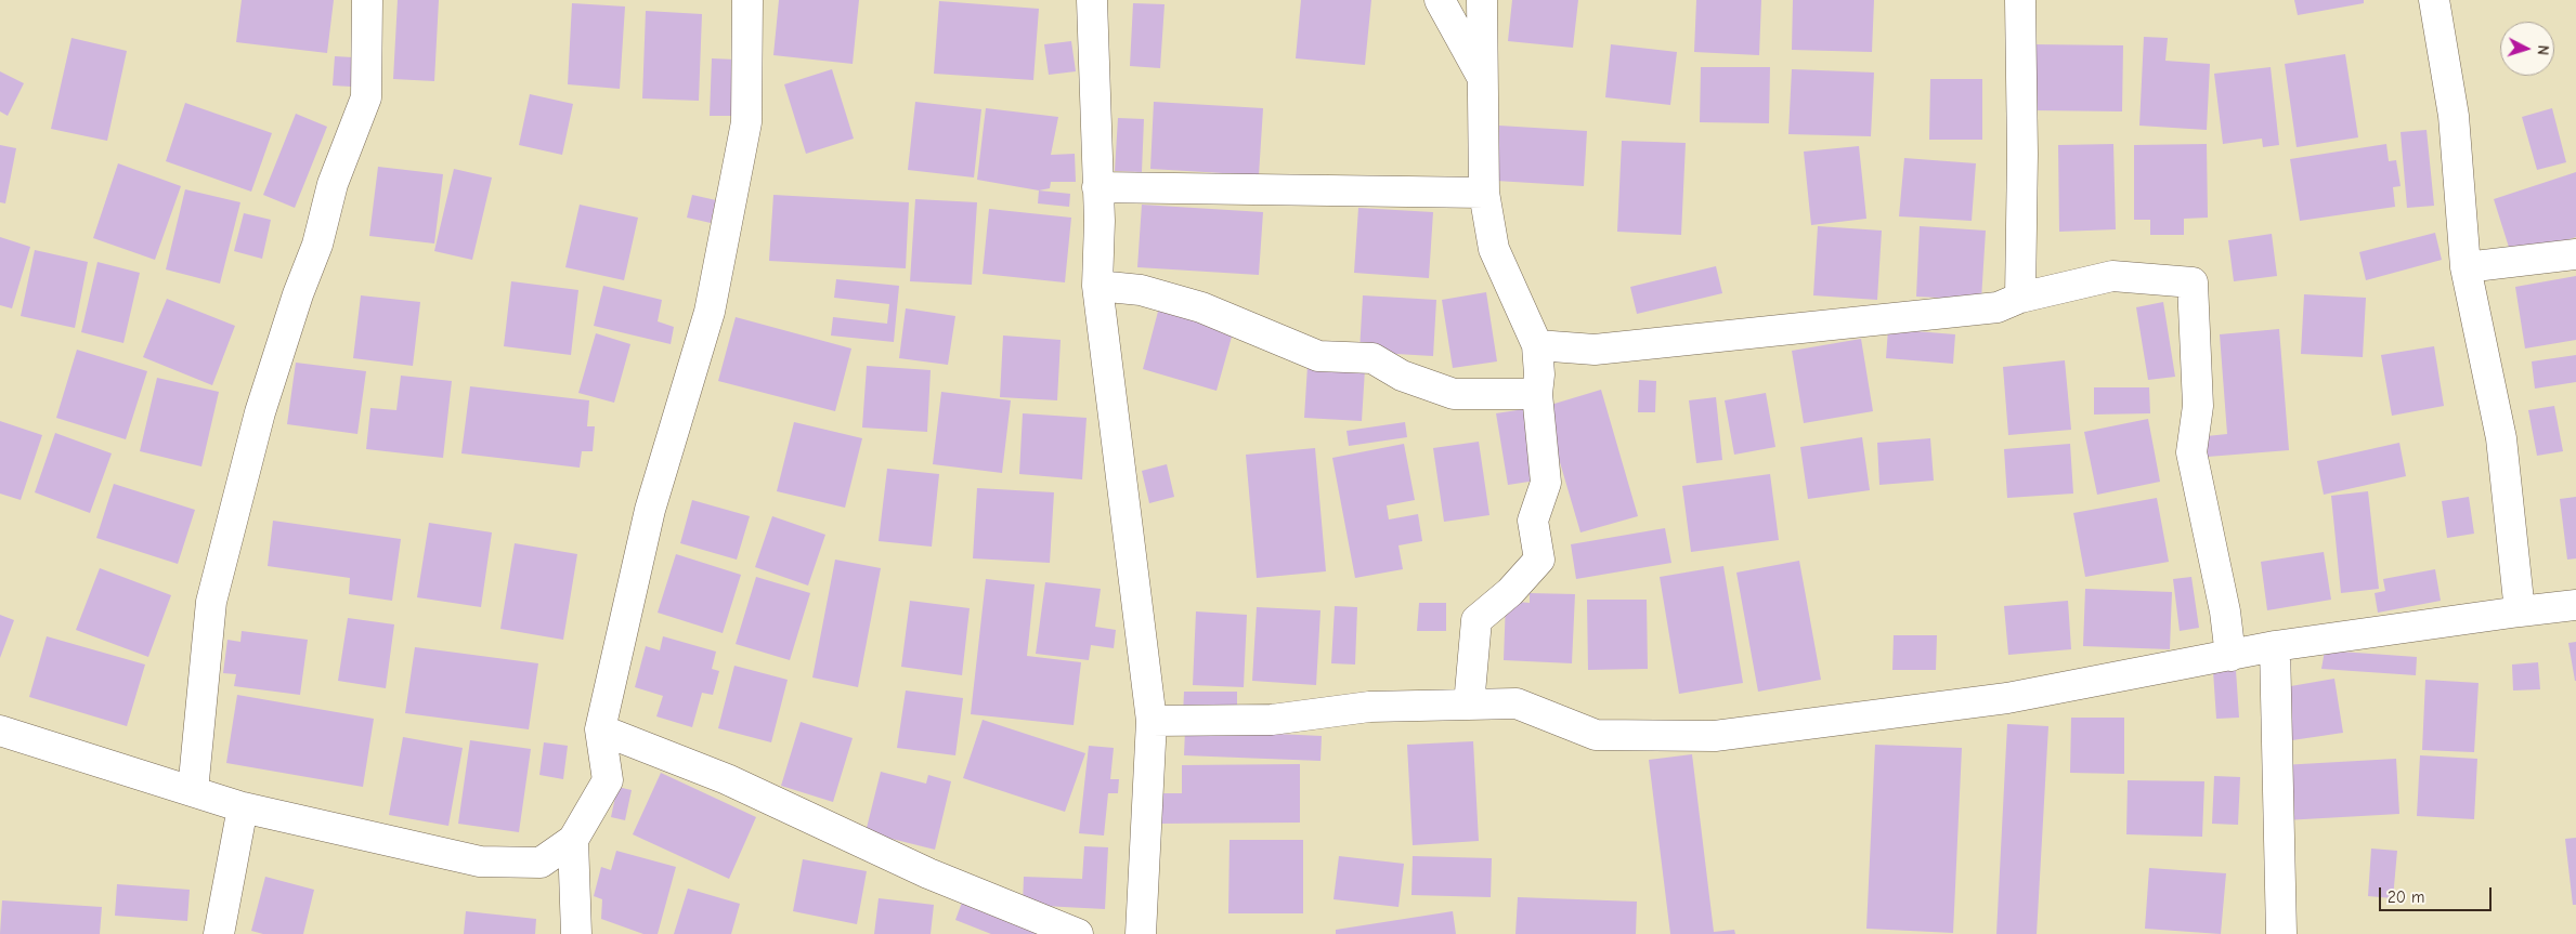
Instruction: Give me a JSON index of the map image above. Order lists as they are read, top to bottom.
{
  "scale_bar": "20 m",
  "north": "right"
}
